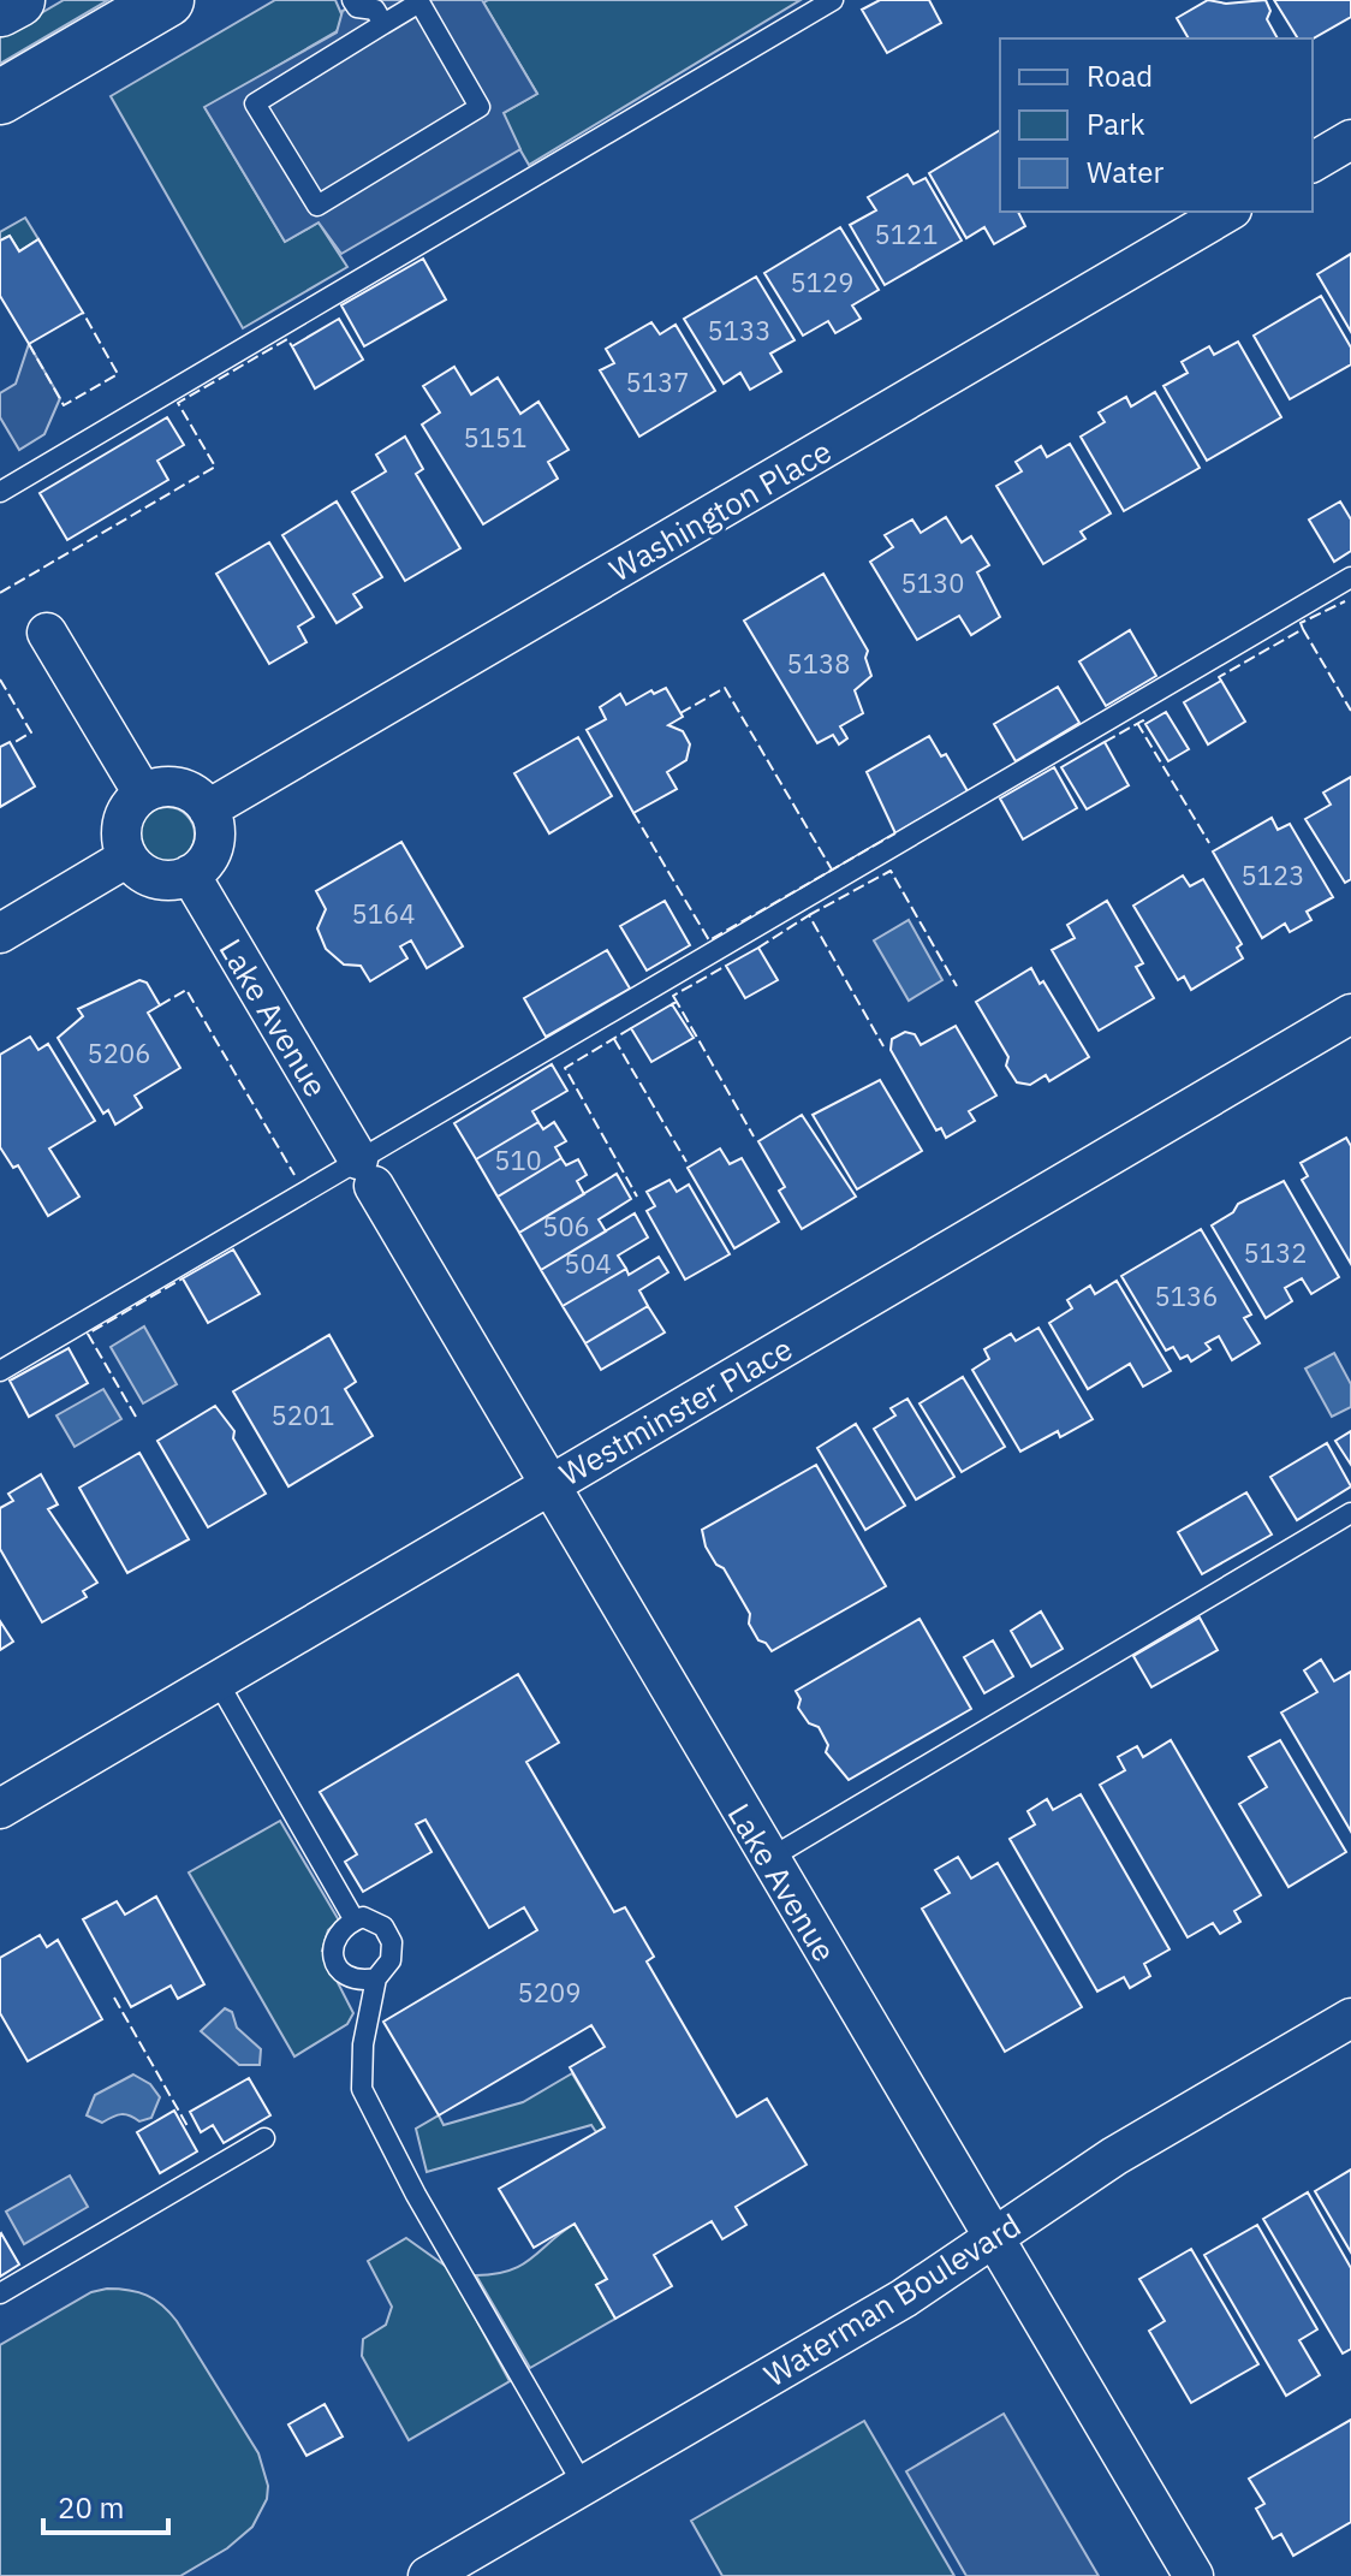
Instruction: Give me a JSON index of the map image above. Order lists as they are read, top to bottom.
{
  "streets": {
    "street": [
      "Washington Place",
      "Lake Avenue",
      "Westminster Place",
      "Waterman Boulevard"
    ]
  },
  "crossings": [
    ["Washington Place", "Lake Avenue"],
    ["Lake Avenue", "Westminster Place"],
    ["Lake Avenue", "Waterman Boulevard"]
  ],
  "house_numbers": [
    "5121",
    "5129",
    "5133",
    "5137",
    "5151",
    "5130",
    "5138",
    "5123",
    "5164",
    "5206",
    "510",
    "506",
    "5132",
    "504",
    "5136",
    "5201",
    "5209"
  ],
  "legend": ["Road", "Park", "Water"],
  "scale_bar": "20 m"
}
